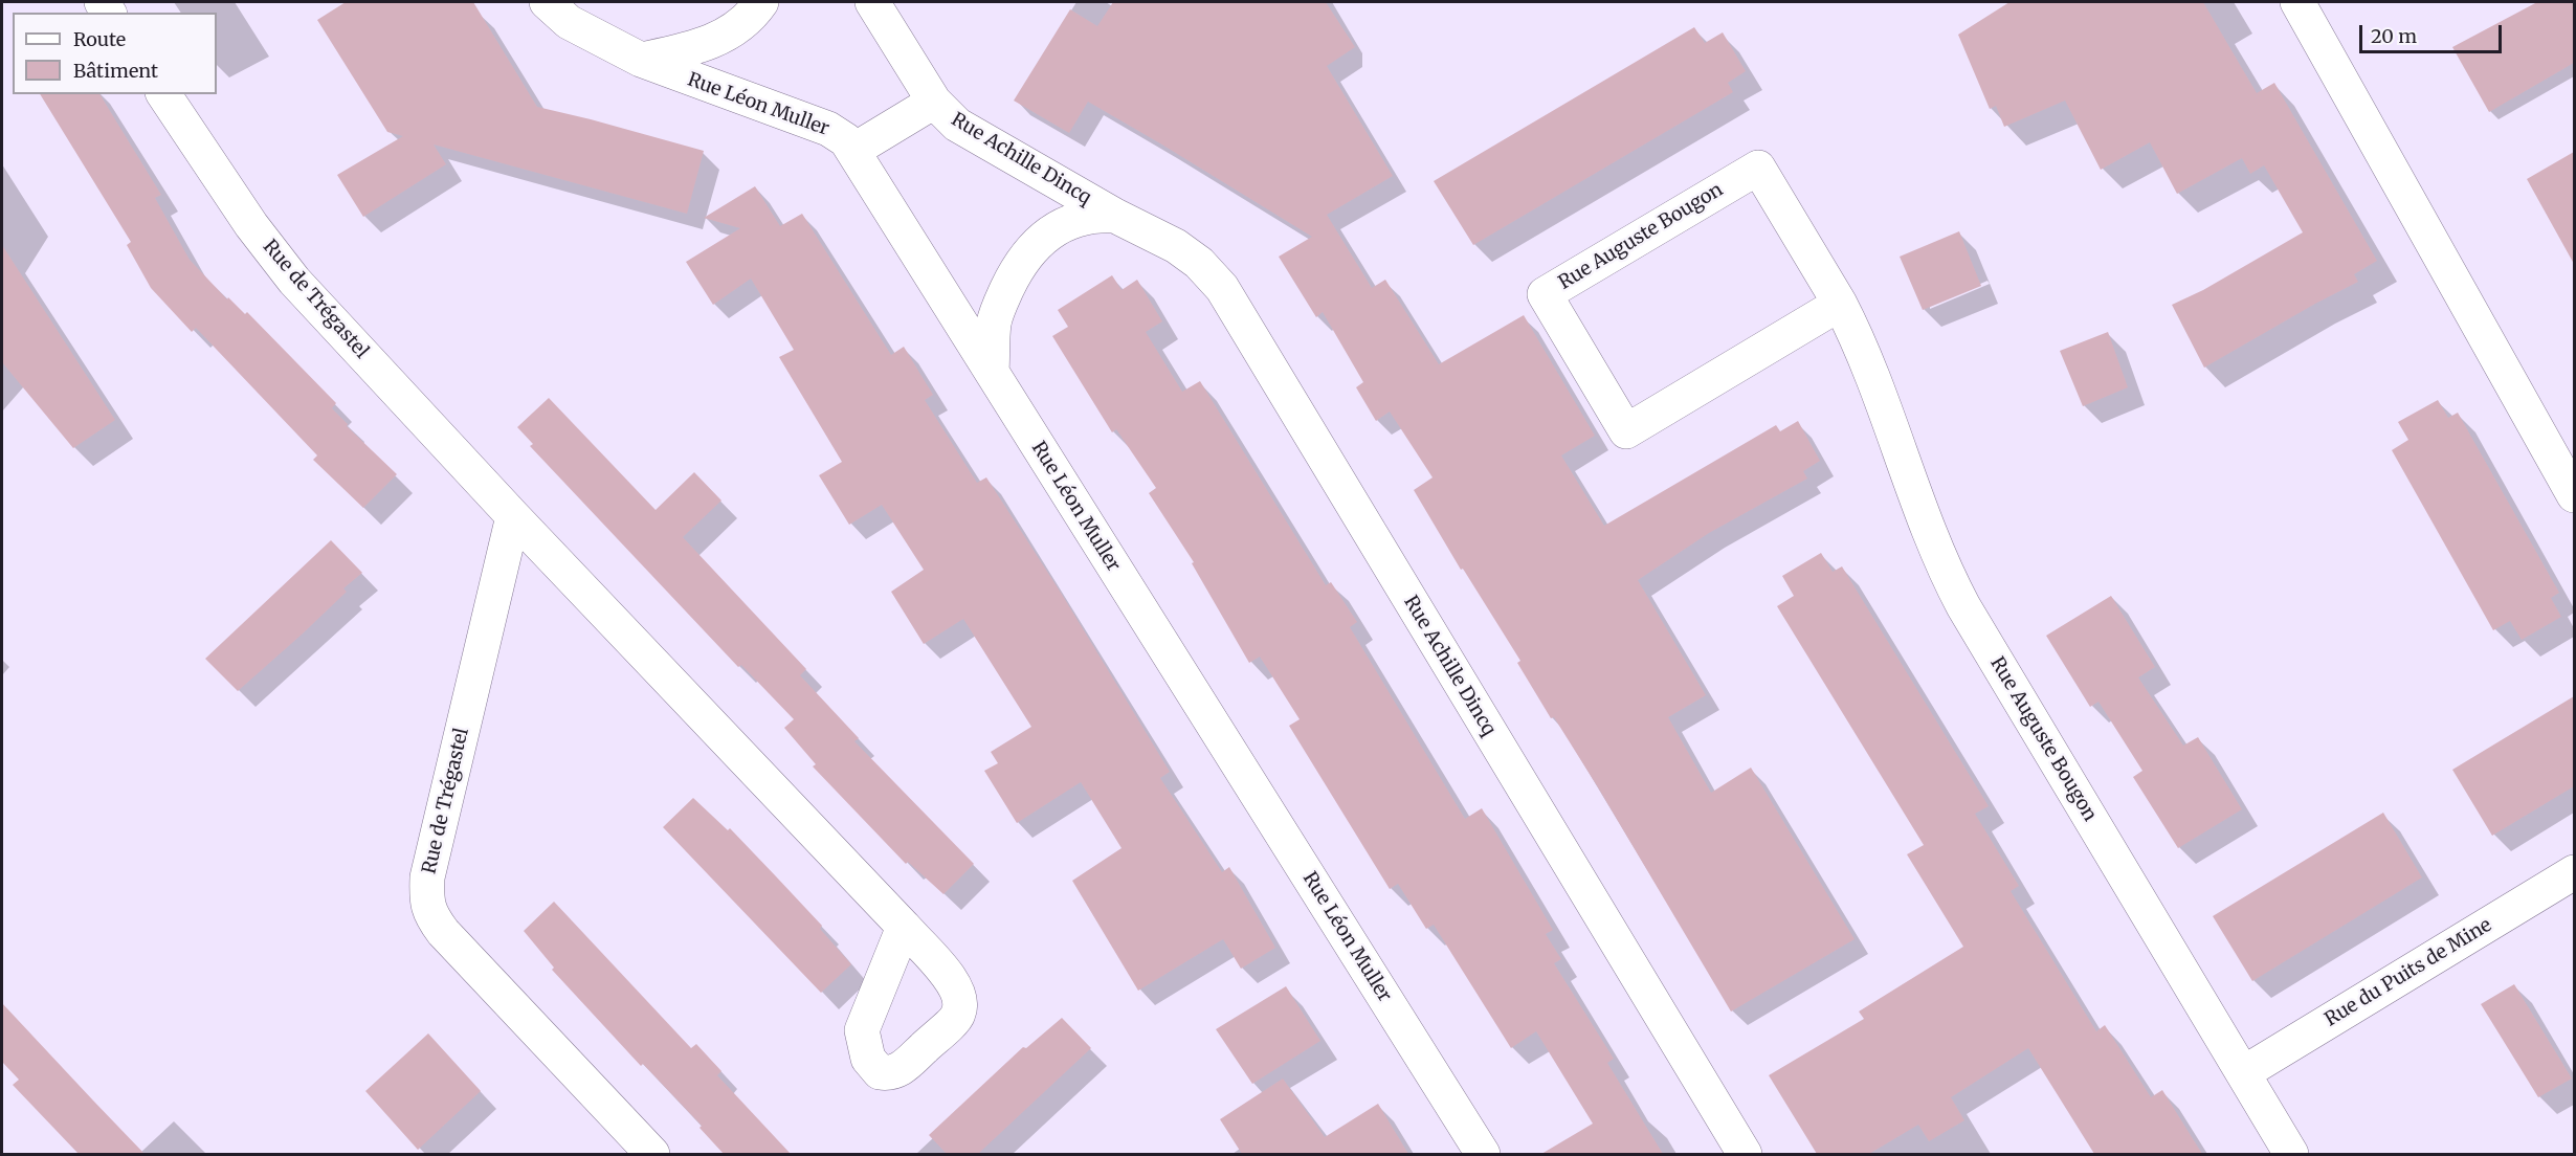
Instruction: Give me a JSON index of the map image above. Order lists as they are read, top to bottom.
{
  "streets": {
    "street": [
      "Rue Léon Muller",
      "Rue Achille Dincq",
      "Rue Auguste Bougon",
      "Rue de Trégastel",
      "Rue du Puits de Mine"
    ]
  },
  "crossings": [
    ["Rue Léon Muller", "Rue Achille Dincq"],
    ["Rue Auguste Bougon", "Rue du Puits de Mine"]
  ],
  "legend": ["Route", "Bâtiment"],
  "scale_bar": "20 m"
}
